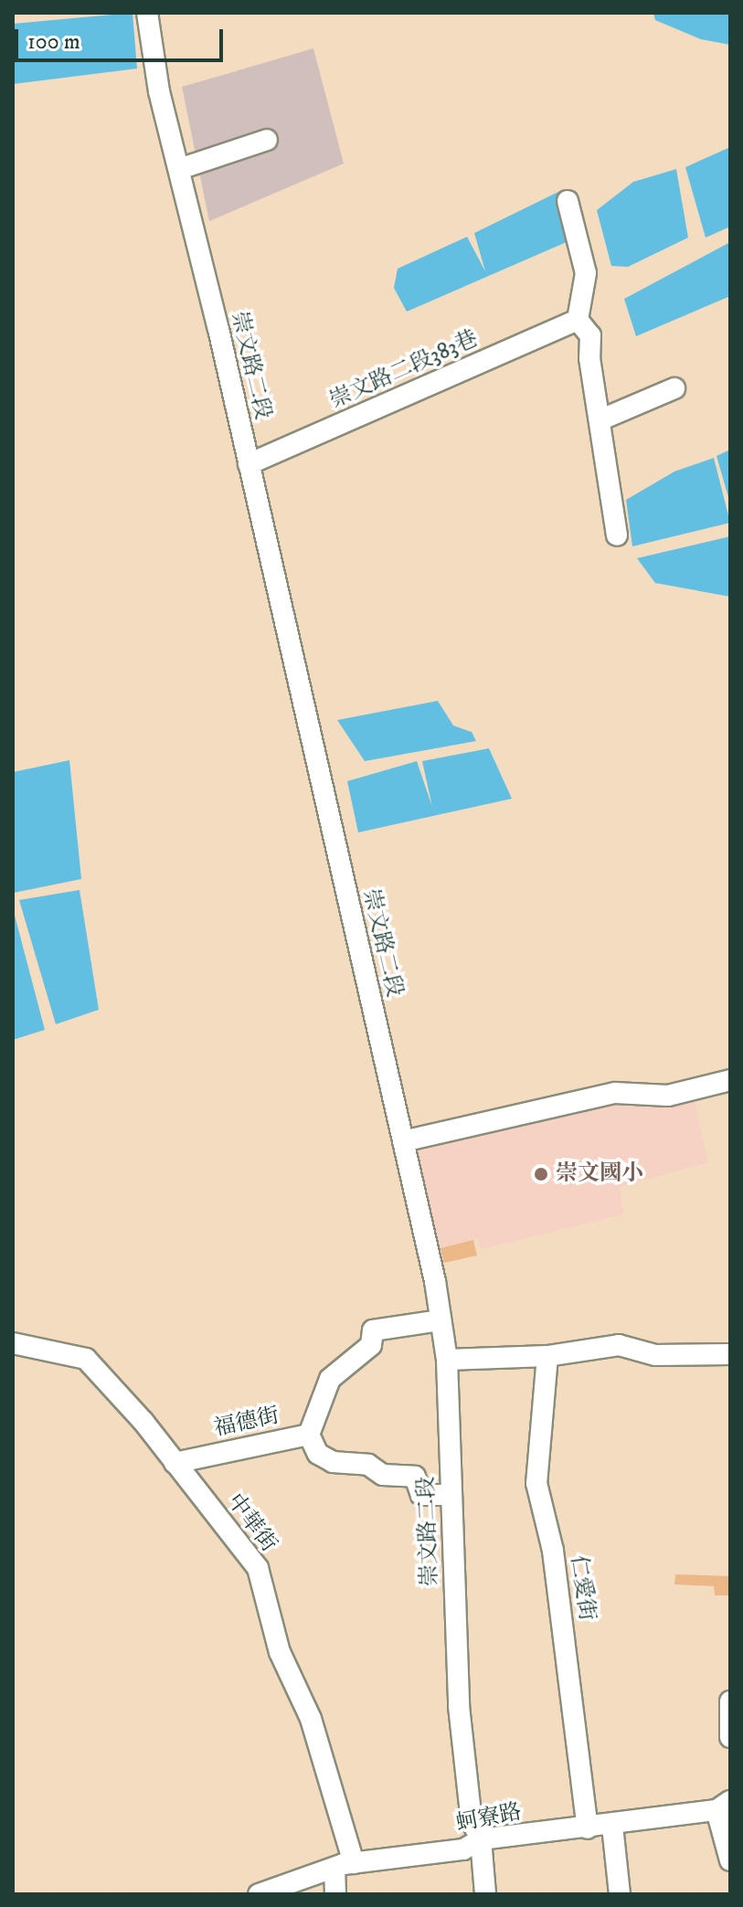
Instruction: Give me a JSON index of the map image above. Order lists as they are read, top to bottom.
{
  "streets": {
    "street": [
      "崇文路二段",
      "崇文路二段383巷",
      "福德街",
      "中華街",
      "仁愛街",
      "蚵寮路"
    ]
  },
  "crossings": [
    ["崇文路二段", "崇文路二段383巷"],
    ["崇文路二段", "福德街"],
    ["崇文路二段", "蚵寮路"],
    ["福德街", "中華街"],
    ["中華街", "蚵寮路"],
    ["仁愛街", "蚵寮路"]
  ],
  "places": ["崇文國小"],
  "scale_bar": "100 m"
}
